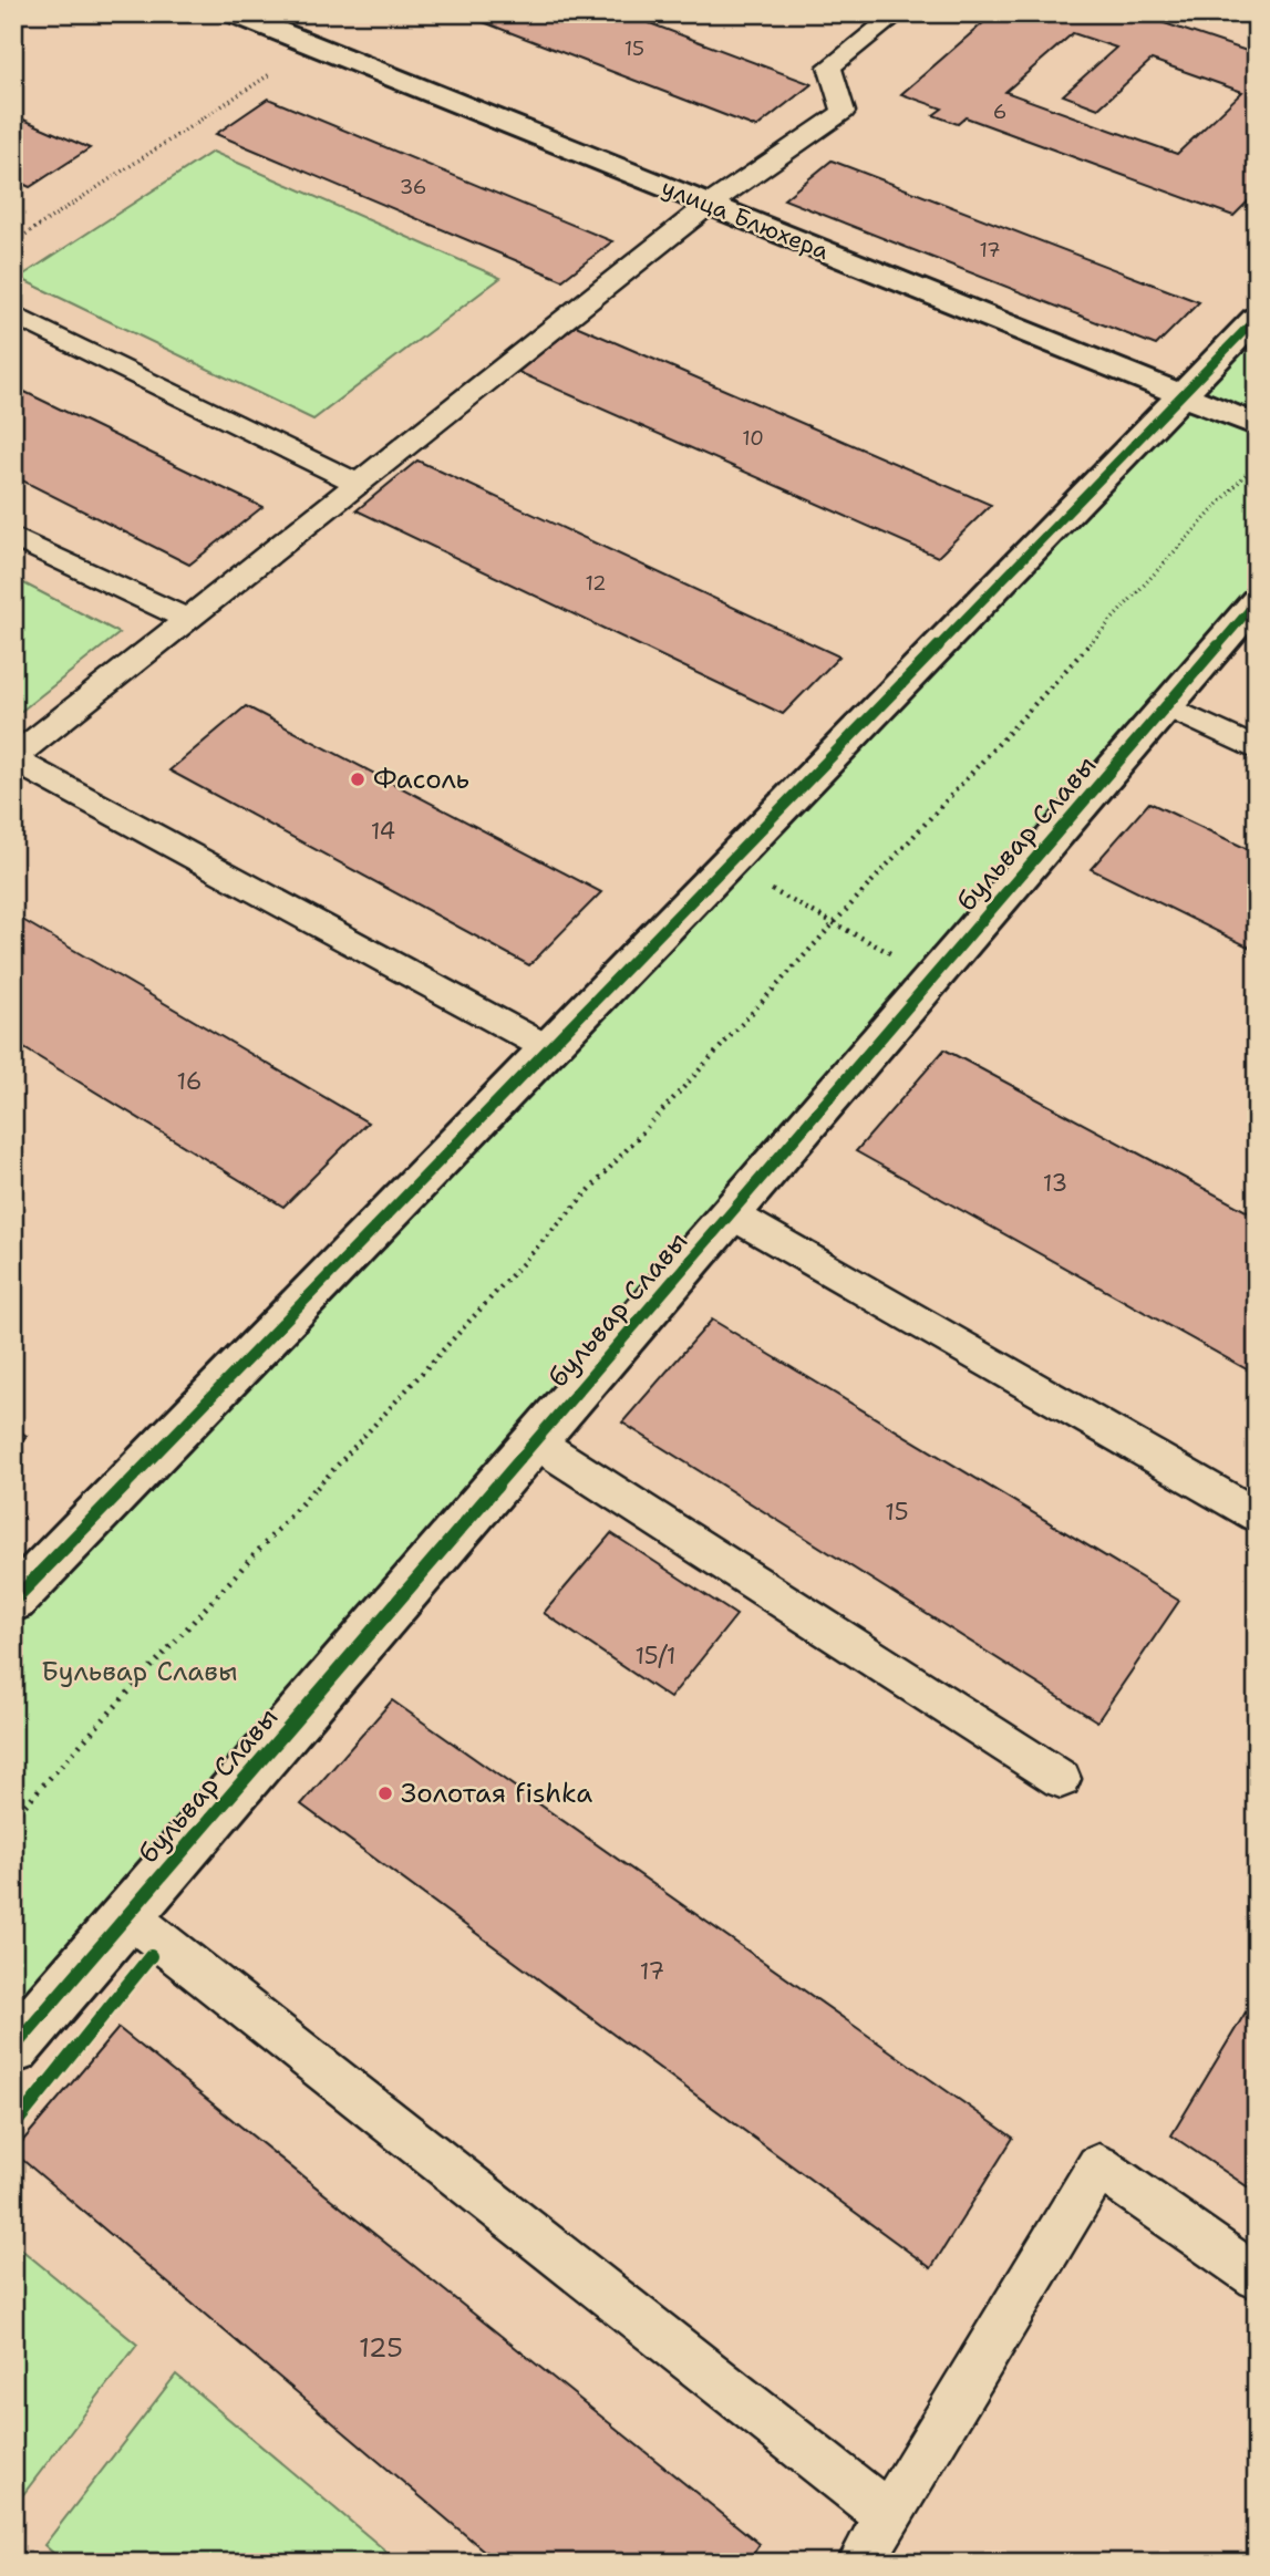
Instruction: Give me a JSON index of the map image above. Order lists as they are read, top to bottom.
{
  "streets": {
    "street": ["улица Блюхера", "бульвар Славы"]
  },
  "parks": ["Бульвар Славы"],
  "places": ["Фасоль", "Золотая fishka"],
  "house_numbers": [
    "15",
    "6",
    "36",
    "17",
    "10",
    "12",
    "14",
    "16",
    "13",
    "15",
    "15/1",
    "17",
    "125"
  ]
}
